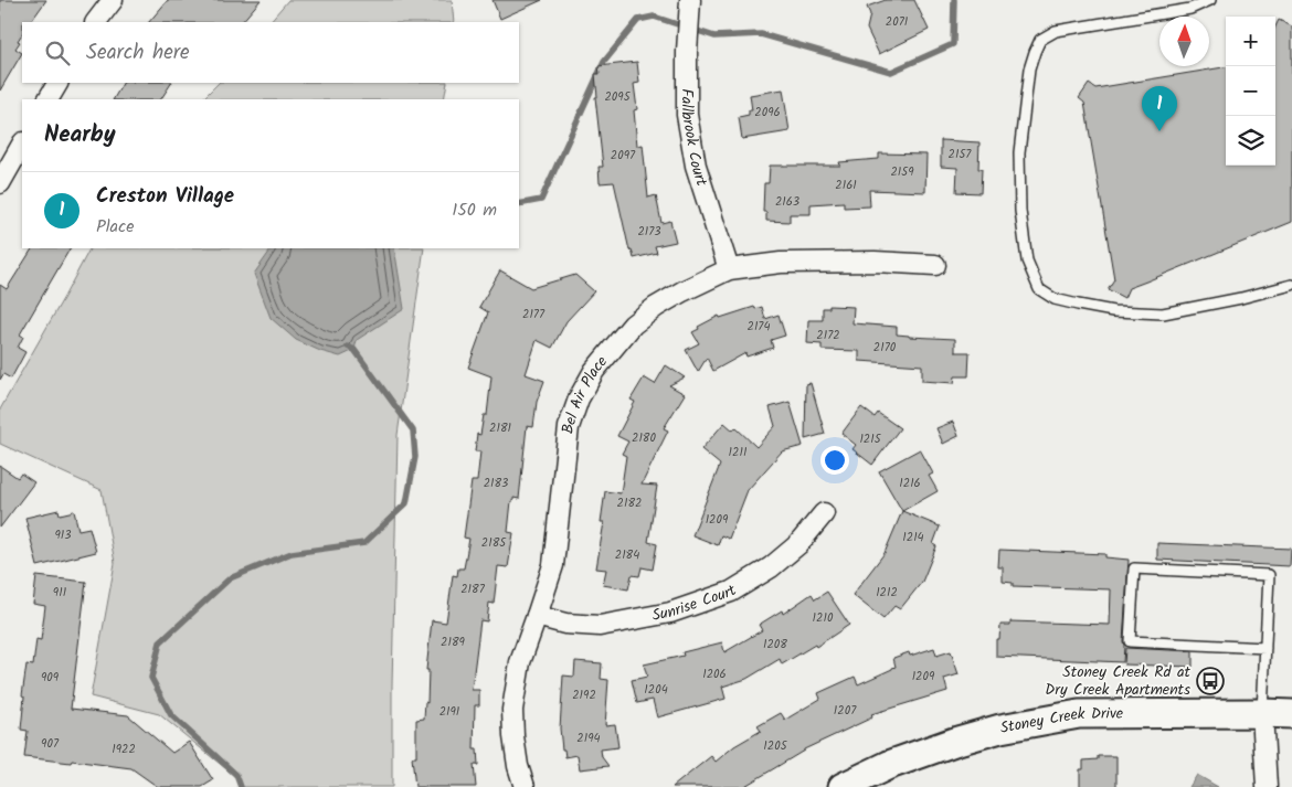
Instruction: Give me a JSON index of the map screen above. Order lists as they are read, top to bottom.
{
  "streets": {
    "street": [
      "Fallbrook Court",
      "Bel Air Place",
      "Sunrise Court",
      "Stoney Creek Drive"
    ]
  },
  "crossings": [
    ["Fallbrook Court", "Bel Air Place"],
    ["Bel Air Place", "Sunrise Court"]
  ],
  "places": {
    "bus stop": ["Stoney Creek Rd at Dry Creek Apartments"]
  },
  "house_numbers": [
    "2071",
    "2095",
    "2096",
    "2157",
    "2097",
    "2159",
    "2161",
    "2163",
    "2173",
    "2177",
    "2174",
    "2172",
    "2170",
    "2181",
    "2180",
    "1215",
    "1211",
    "2183",
    "1216",
    "2182",
    "1209",
    "913",
    "1214",
    "2185",
    "2184",
    "2187",
    "911",
    "1212",
    "1210",
    "2189",
    "1208",
    "1206",
    "1209",
    "909",
    "1204",
    "2192",
    "1207",
    "2191",
    "2194",
    "907",
    "1205",
    "1922"
  ],
  "north": "top",
  "page": {
    "map_buttons": ["+", "−"],
    "search": "Search here",
    "pins": "1",
    "heading": "Nearby",
    "list": [
      {
        "mark": "1",
        "name": "Creston Village",
        "note": "Place",
        "value": "150 m"
      }
    ]
  }
}
